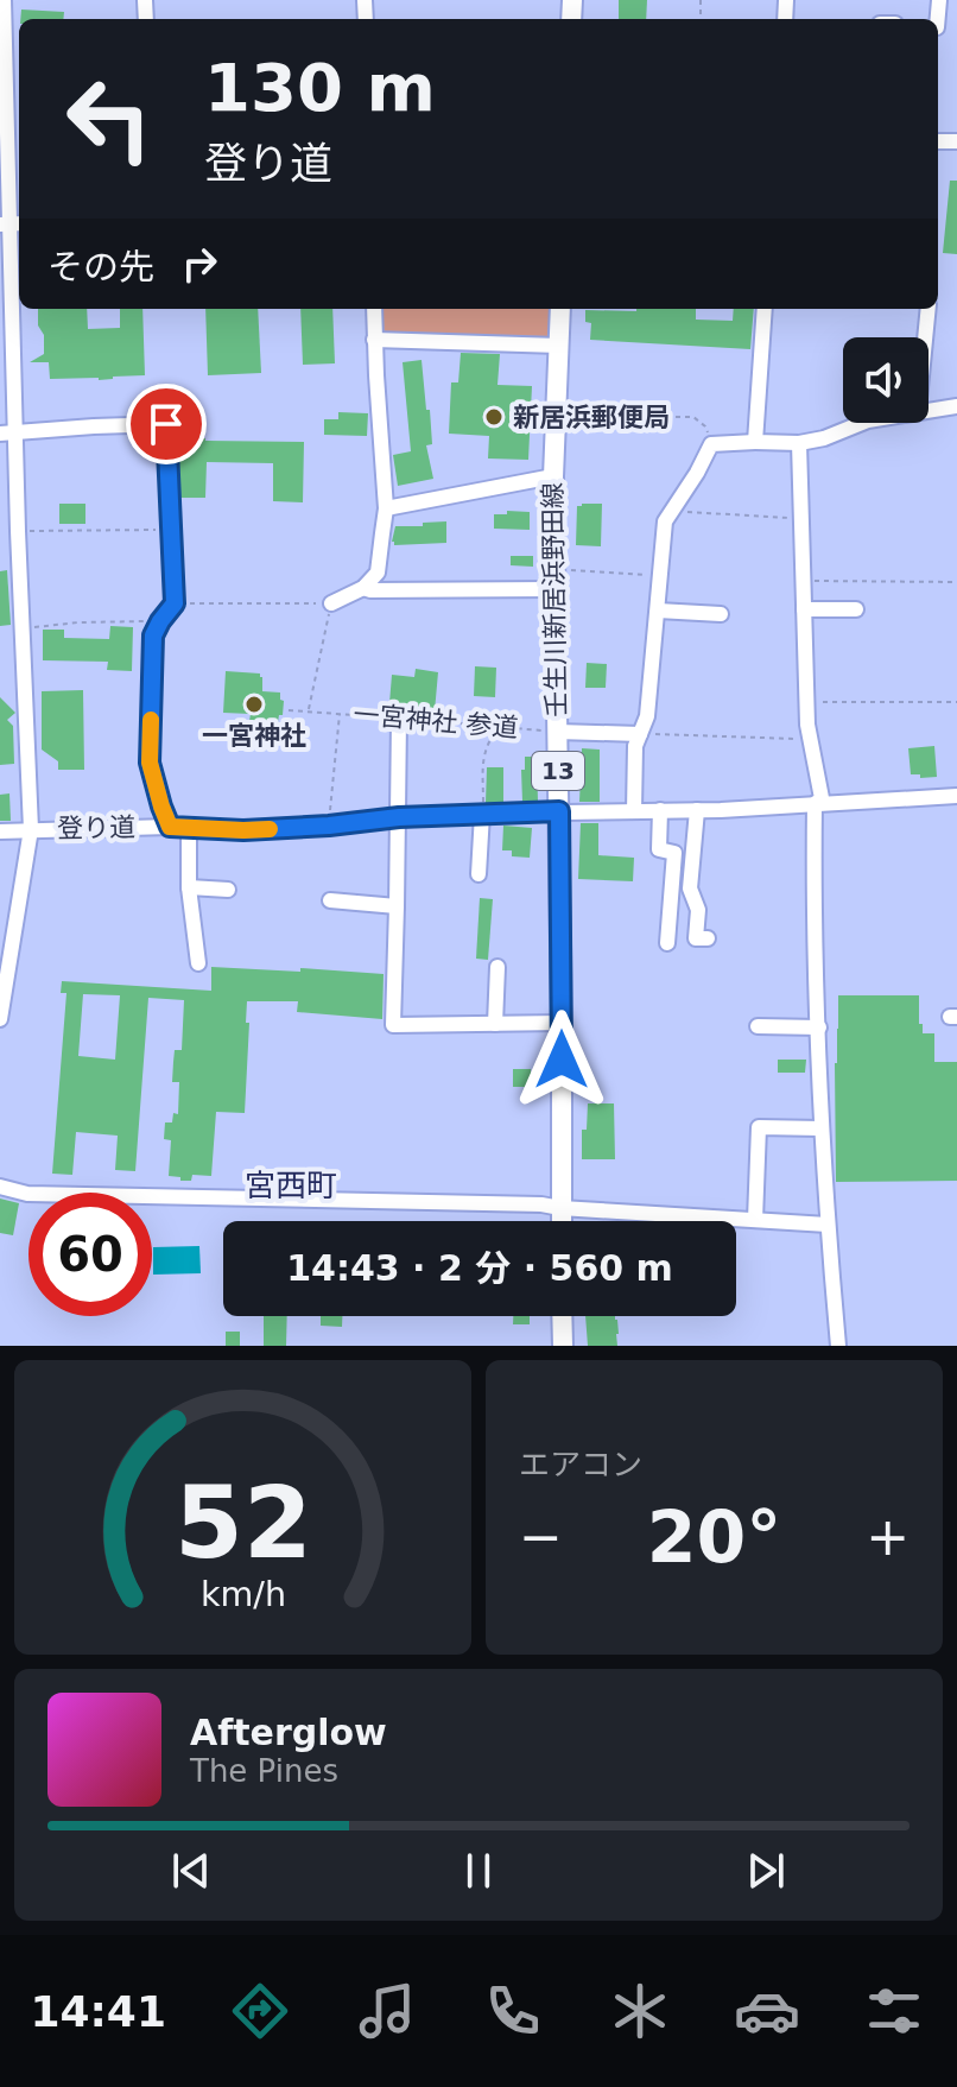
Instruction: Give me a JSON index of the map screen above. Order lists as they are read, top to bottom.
{
  "streets": {
    "main road": ["壬生川新居浜野田線", "13"],
    "street": ["一宮神社 参道", "登り道"]
  },
  "crossings": [
    ["壬生川新居浜野田線", "一宮神社 参道"],
    ["壬生川新居浜野田線", "登り道"]
  ],
  "districts": ["宮西町"],
  "places": ["新居浜郵便局", "一宮神社"],
  "page": {
    "turn": ["130 m", "登り道"],
    "then": "その先",
    "limit": "60",
    "trip": "14:43 · 2 分 · 560 m",
    "tile": "エアコン",
    "heat": ["−", "20°", "+"],
    "song": ["Afterglow", "The Pines"],
    "tabs": "14:41",
    "gauge": ["52", "km/h"]
  }
}
